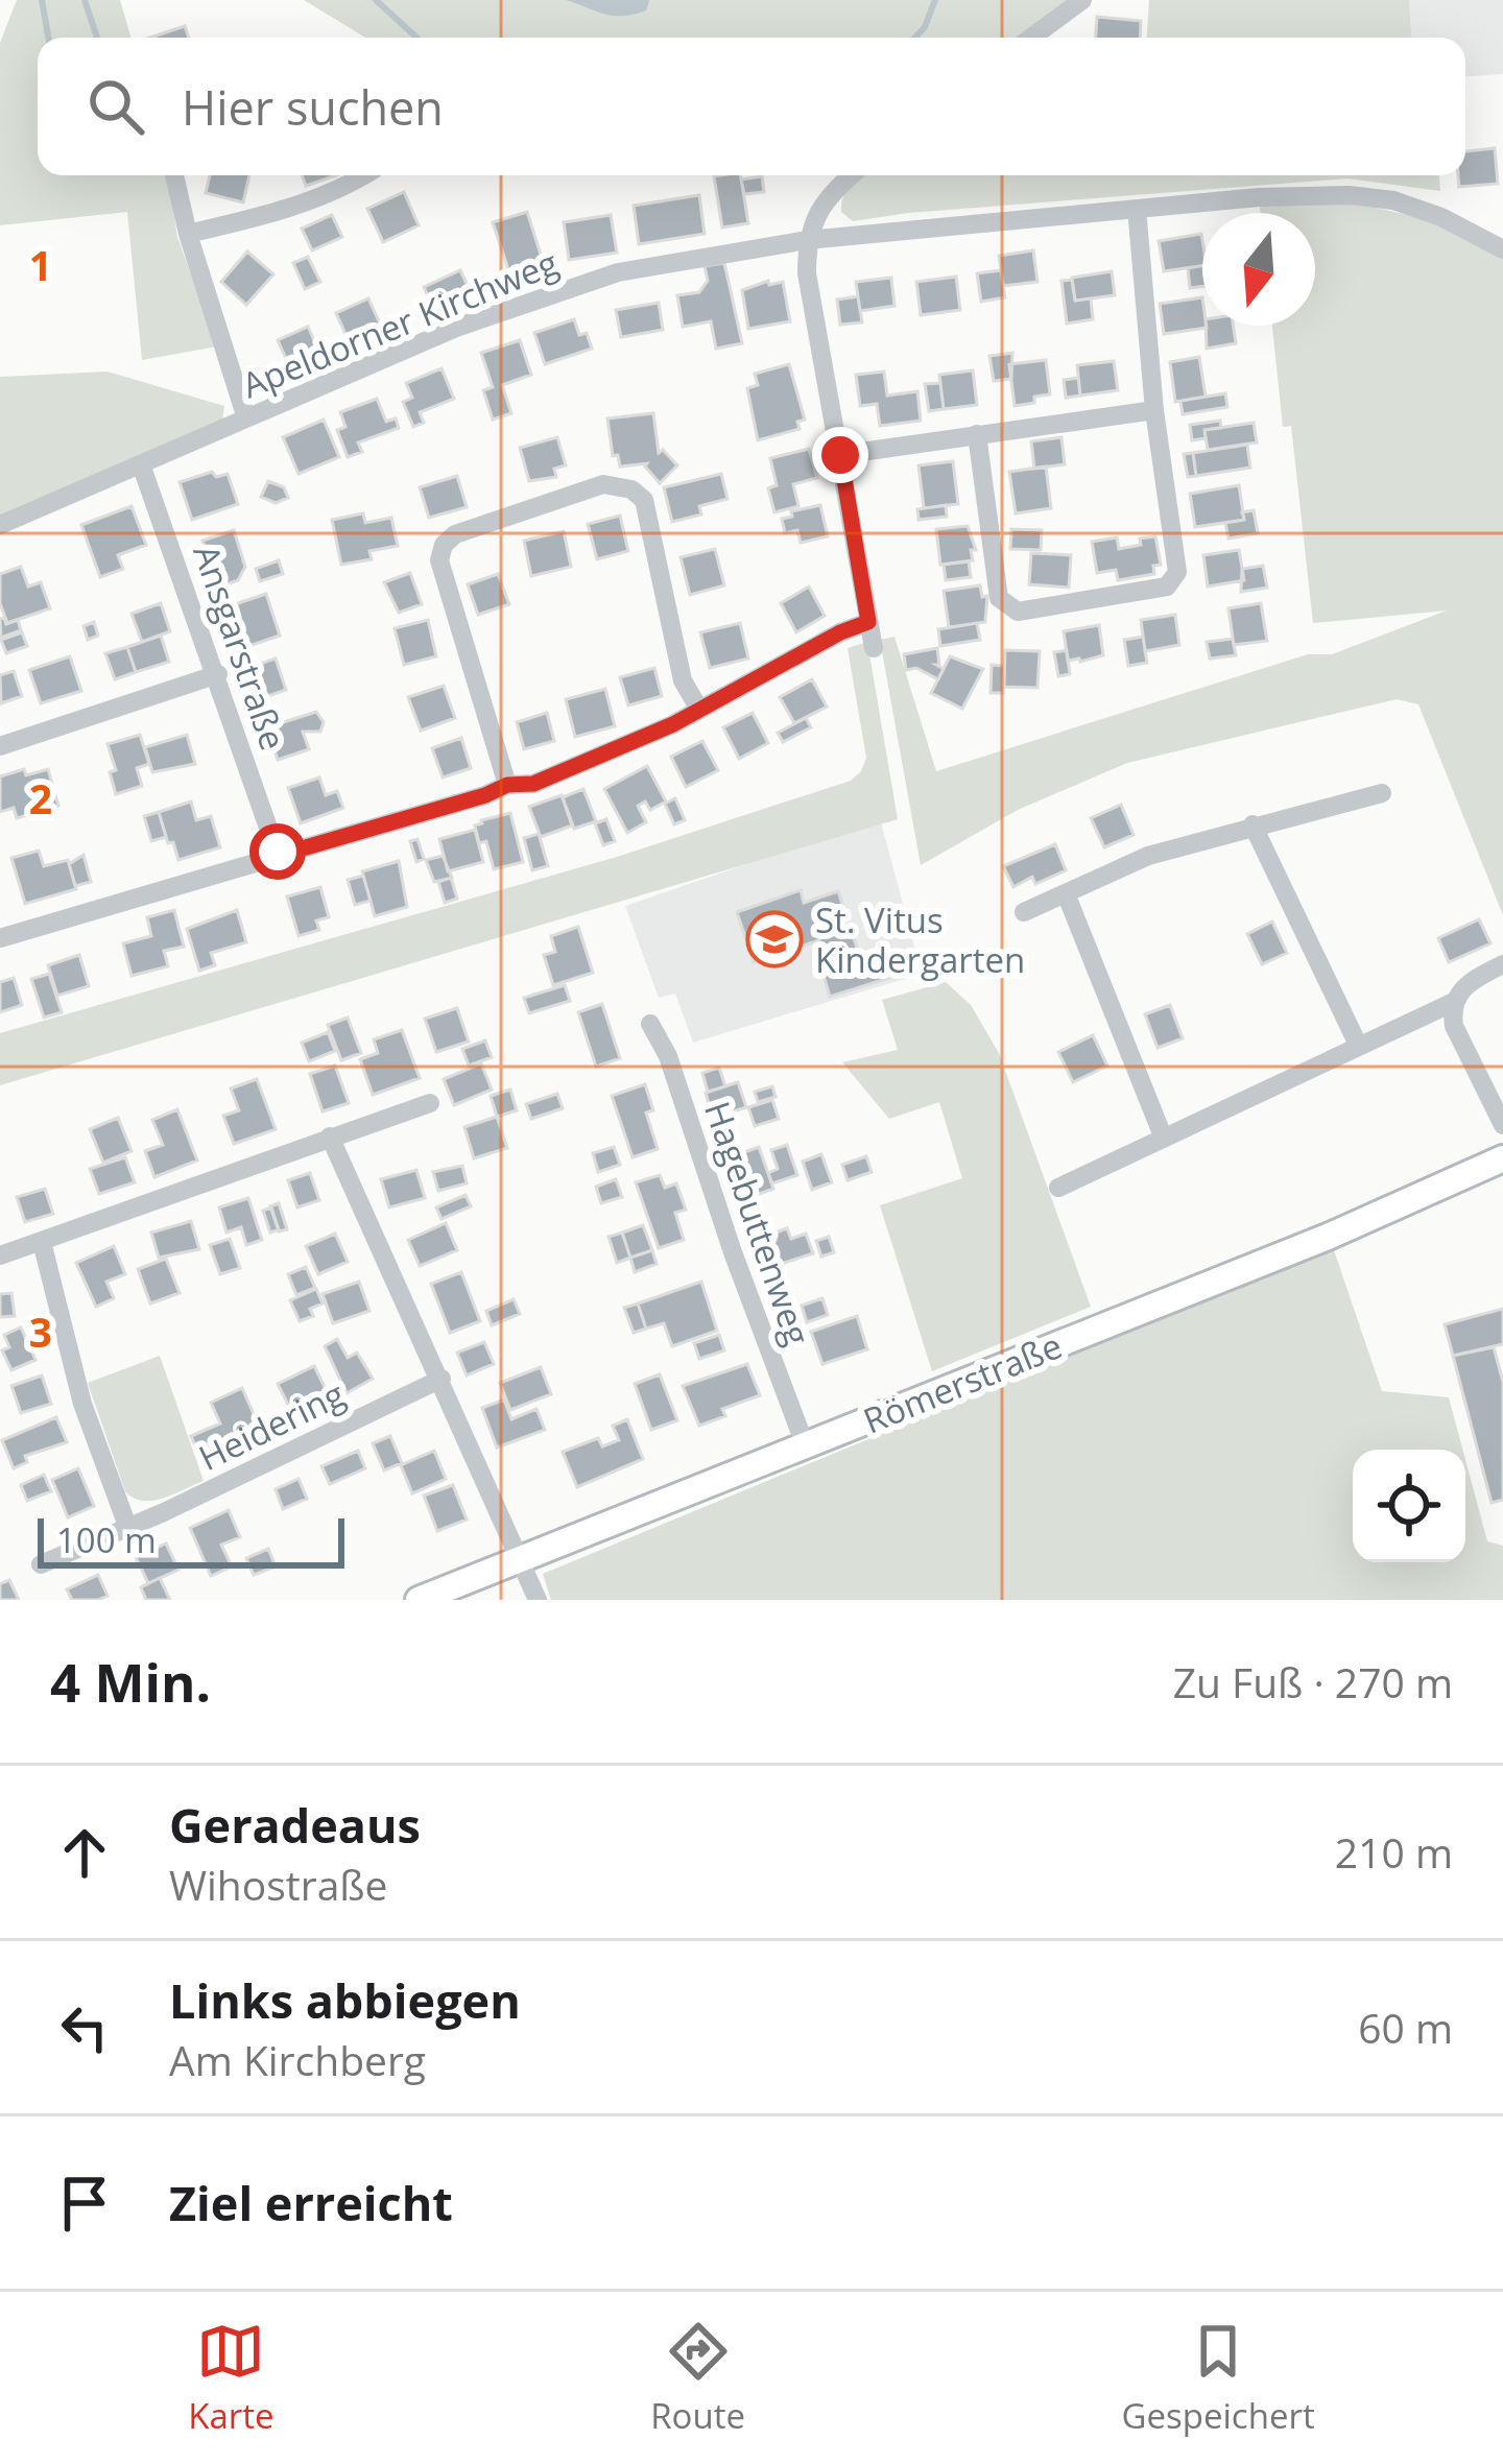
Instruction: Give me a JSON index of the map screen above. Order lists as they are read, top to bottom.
{
  "streets": {
    "street": [
      "Apeldorner Kirchweg",
      "Ansgarstraße",
      "Hagebuttenweg",
      "Römerstraße",
      "Heidering"
    ]
  },
  "crossings": [
    ["Apeldorner Kirchweg", "Ansgarstraße"],
    ["Hagebuttenweg", "Römerstraße"]
  ],
  "places": {
    "school or university": ["St. Vitus Kindergarten"]
  },
  "scale_bar": "100 m",
  "north": "bottom",
  "page": {
    "search": "Hier suchen",
    "scale": "100 m",
    "heading": ["4 Min.", "Zu Fuß · 270 m"],
    "list": [
      ["Geradeaus", "Wihostraße", "210 m"],
      ["Links abbiegen", "Am Kirchberg", "60 m"],
      "Ziel erreicht"
    ],
    "nav": ["Karte", "Route", "Gespeichert"]
  },
  "grid": {
    "rows": ["1", "2", "3"]
  }
}
